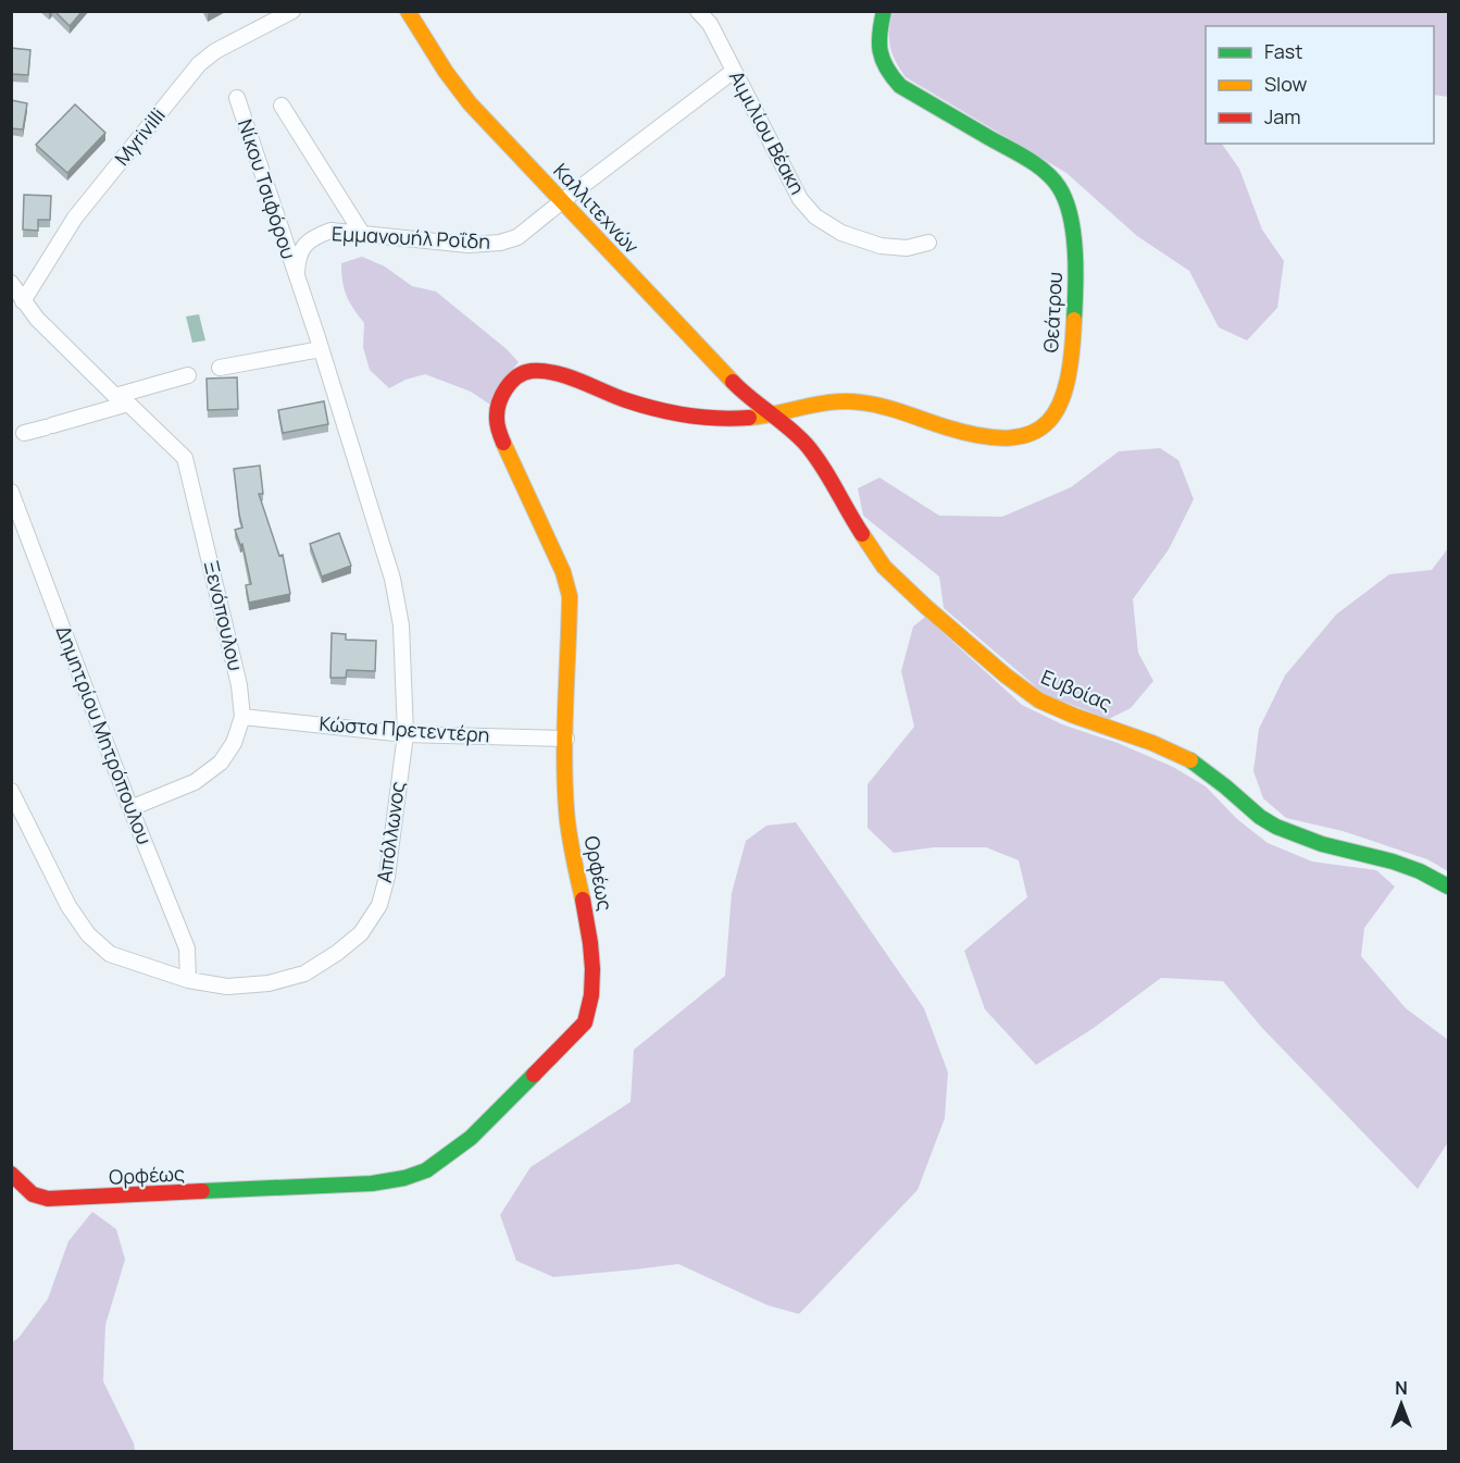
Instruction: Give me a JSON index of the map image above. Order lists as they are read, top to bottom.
{
  "streets": {
    "street": [
      "Αιμιλίου Βέακη",
      "Myrivilli",
      "Νίκου Τσιφόρου",
      "Καλλιτεχνών",
      "Εμμανουήλ Ροΐδη",
      "Θεάτρου",
      "Ξενόπουλου",
      "Ευβοίας",
      "Κώστα Πρετεντέρη",
      "Δημητρίου Μητρόπουλου",
      "Απόλλωνος",
      "Ορφέως"
    ]
  },
  "crossings": [
    ["Αιμιλίου Βέακη", "Εμμανουήλ Ροΐδη"],
    ["Myrivilli", "Ξενόπουλου"],
    ["Νίκου Τσιφόρου", "Εμμανουήλ Ροΐδη"],
    ["Νίκου Τσιφόρου", "Απόλλωνος"],
    ["Καλλιτεχνών", "Εμμανουήλ Ροΐδη"],
    ["Καλλιτεχνών", "Θεάτρου"],
    ["Καλλιτεχνών", "Ευβοίας"],
    ["Καλλιτεχνών", "Ορφέως"],
    ["Εμμανουήλ Ροΐδη", "Απόλλωνος"],
    ["Θεάτρου", "Ευβοίας"],
    ["Θεάτρου", "Ορφέως"],
    ["Ξενόπουλου", "Κώστα Πρετεντέρη"],
    ["Ξενόπουλου", "Δημητρίου Μητρόπουλου"],
    ["Ευβοίας", "Ορφέως"],
    ["Κώστα Πρετεντέρη", "Απόλλωνος"],
    ["Κώστα Πρετεντέρη", "Ορφέως"],
    ["Δημητρίου Μητρόπουλου", "Απόλλωνος"]
  ],
  "legend": ["Fast", "Slow", "Jam"],
  "north": "top"
}
